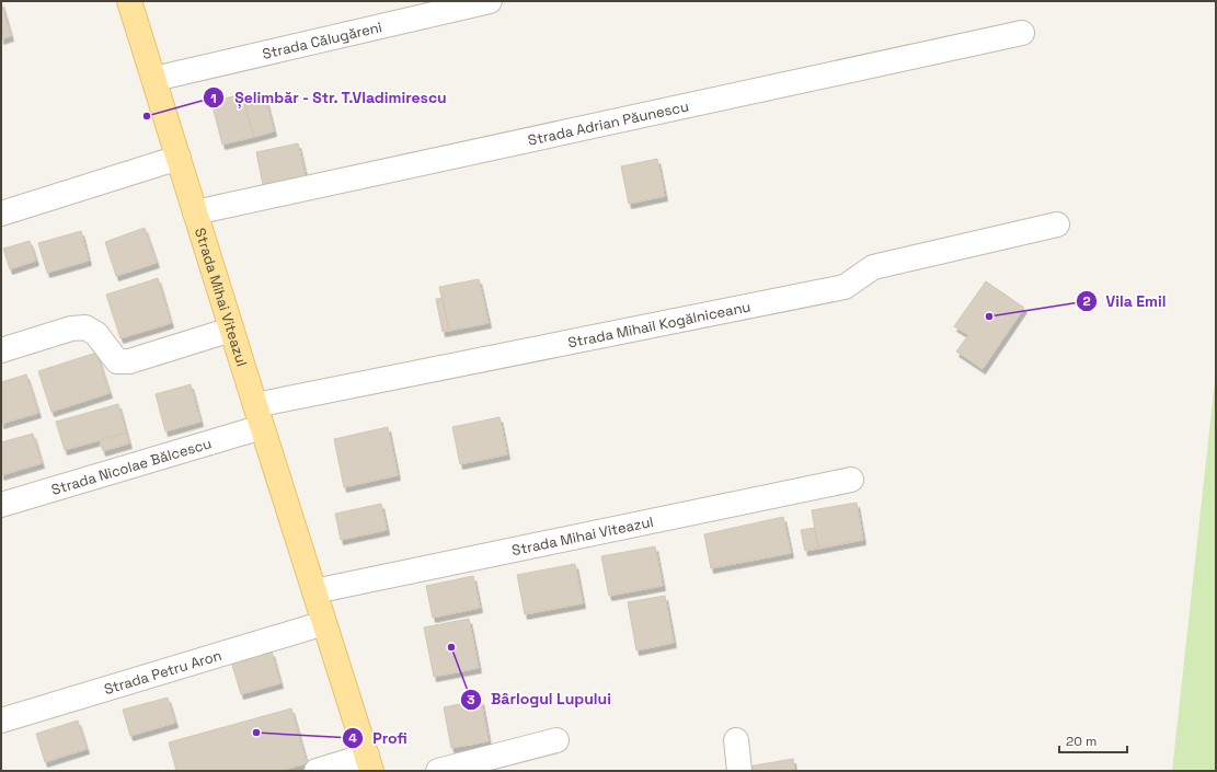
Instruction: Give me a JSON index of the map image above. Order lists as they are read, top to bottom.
{
  "streets": {
    "main road": ["Strada Mihai Viteazul"],
    "street": [
      "Strada Călugăreni",
      "Strada Adrian Păunescu",
      "Strada Mihail Kogălniceanu",
      "Strada Nicolae Bălcescu",
      "Strada Petru Aron"
    ]
  },
  "crossings": [
    ["Strada Călugăreni", "Strada Mihai Viteazul"],
    ["Strada Adrian Păunescu", "Strada Mihai Viteazul"],
    ["Strada Mihai Viteazul", "Strada Mihail Kogălniceanu"],
    ["Strada Mihai Viteazul", "Strada Nicolae Bălcescu"],
    ["Strada Mihai Viteazul", "Strada Petru Aron"],
    ["Strada Mihail Kogălniceanu", "Strada Nicolae Bălcescu"]
  ],
  "places": [
    "Șelimbăr - Str. T.Vladimirescu",
    "Vila Emil",
    "Bârlogul Lupului",
    "Profi"
  ],
  "scale_bar": "20 m"
}
